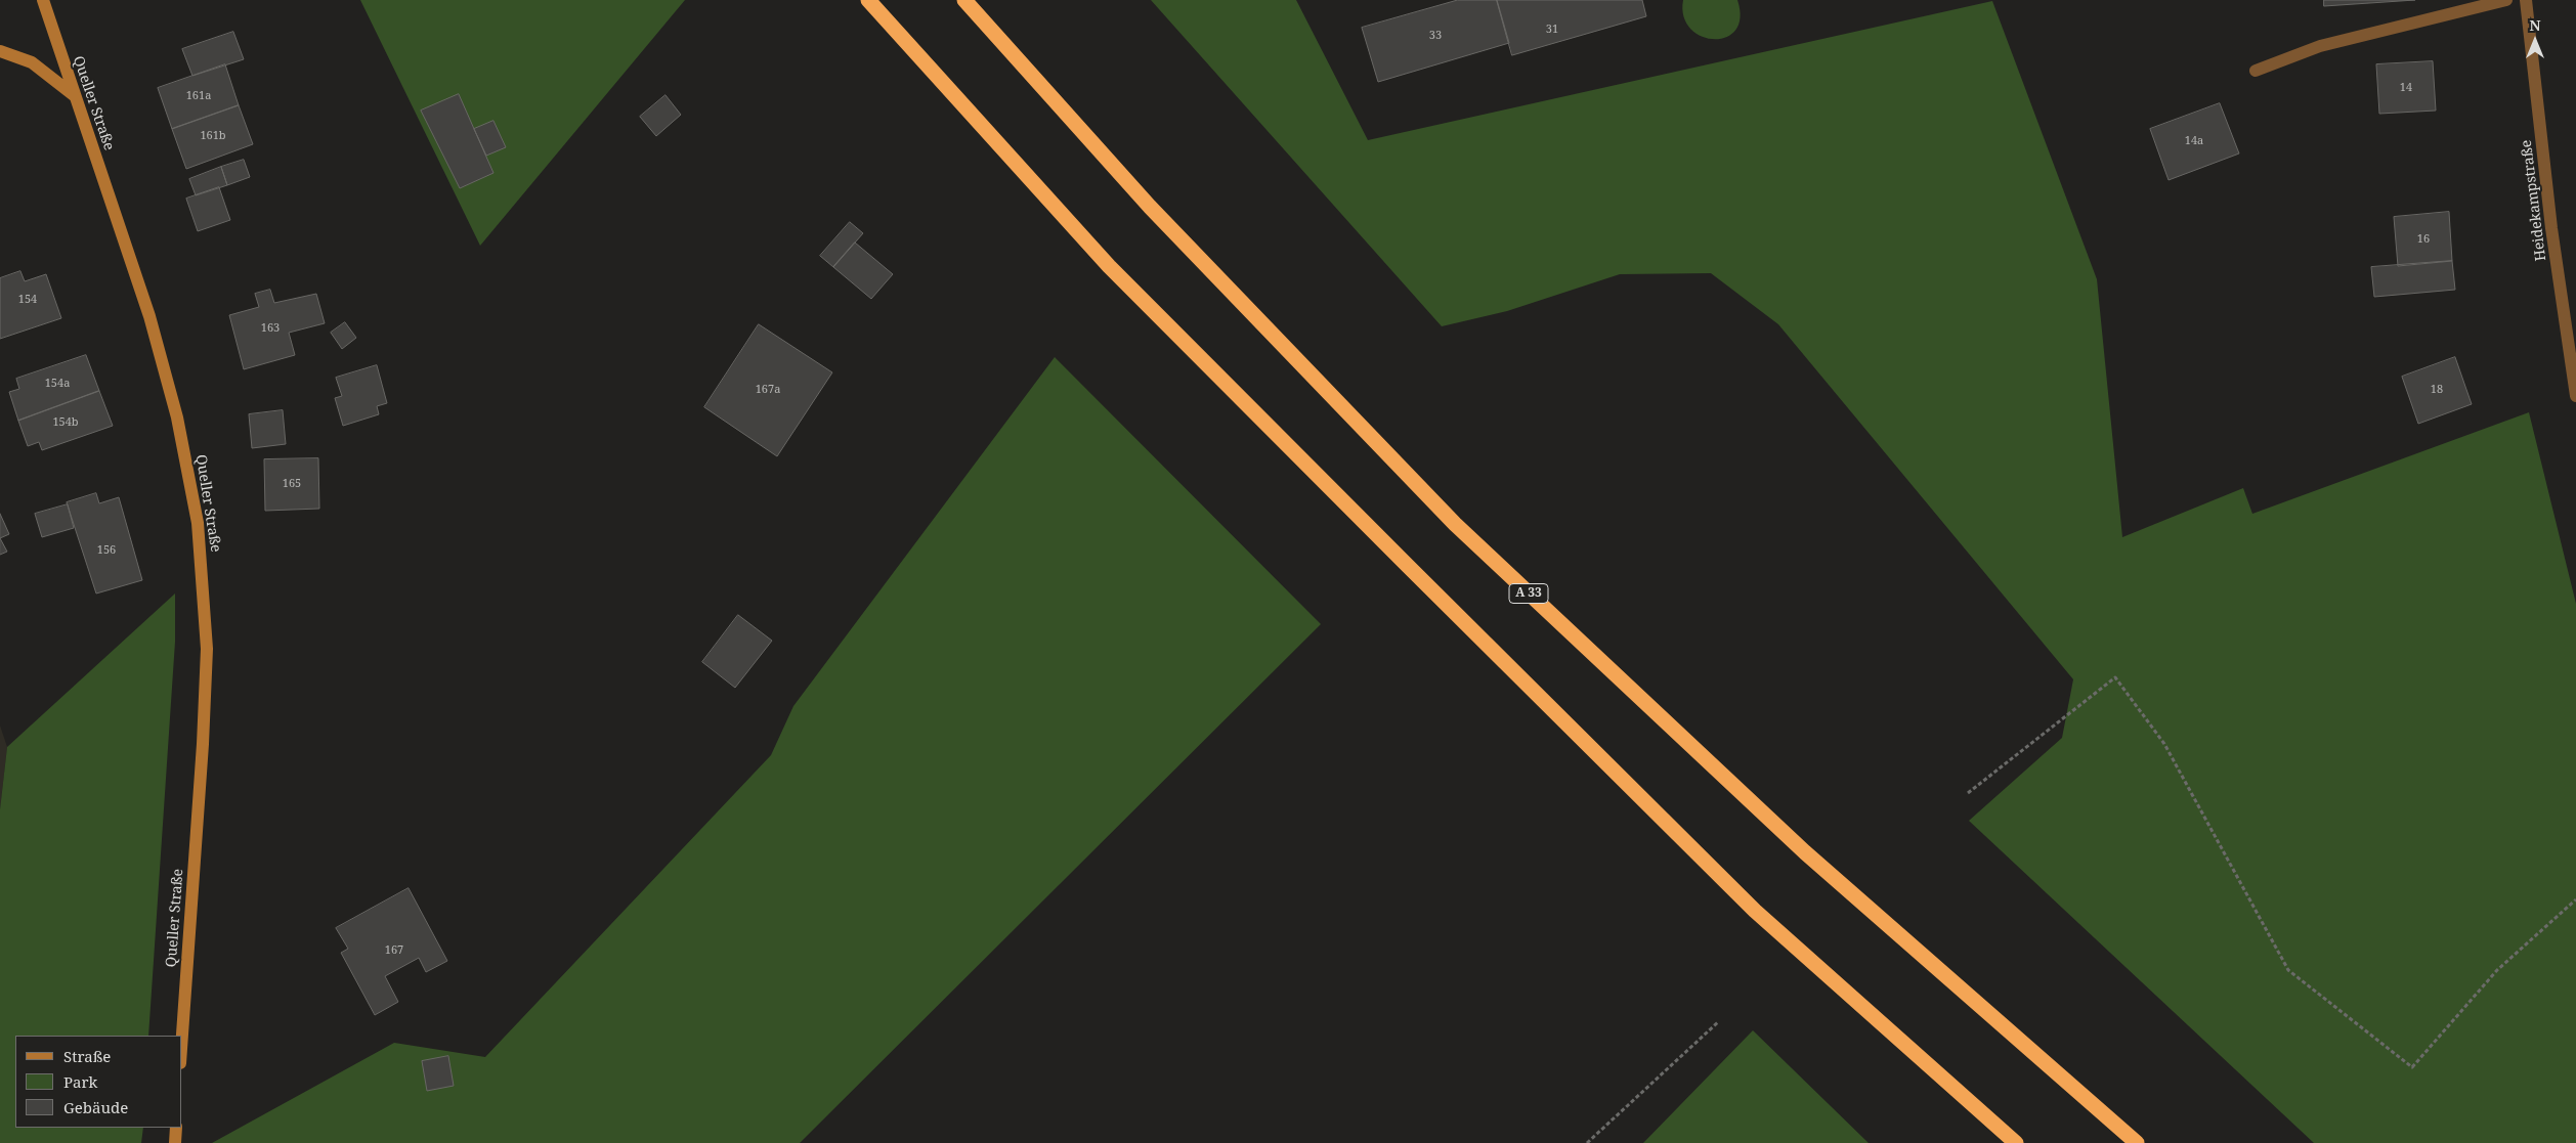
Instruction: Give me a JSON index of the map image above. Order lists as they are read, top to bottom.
{
  "streets": {
    "highway": ["A 33"],
    "street": ["Queller Straße", "Heidekampstraße"]
  },
  "house_numbers": [
    "31",
    "33",
    "14",
    "161a",
    "161b",
    "14a",
    "16",
    "154",
    "163",
    "154a",
    "167a",
    "18",
    "154b",
    "165",
    "156",
    "167"
  ],
  "legend": ["Straße", "Park", "Gebäude"],
  "north": "top"
}
